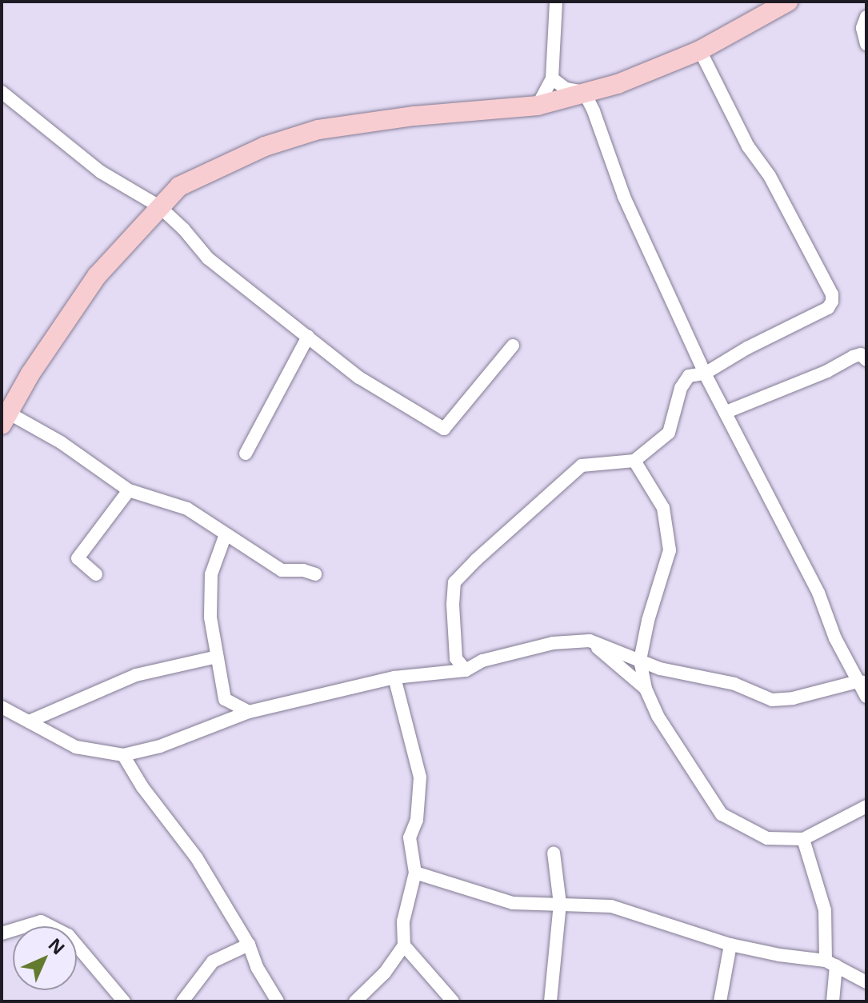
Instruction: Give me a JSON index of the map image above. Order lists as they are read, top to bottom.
{
  "north": "top right"
}
